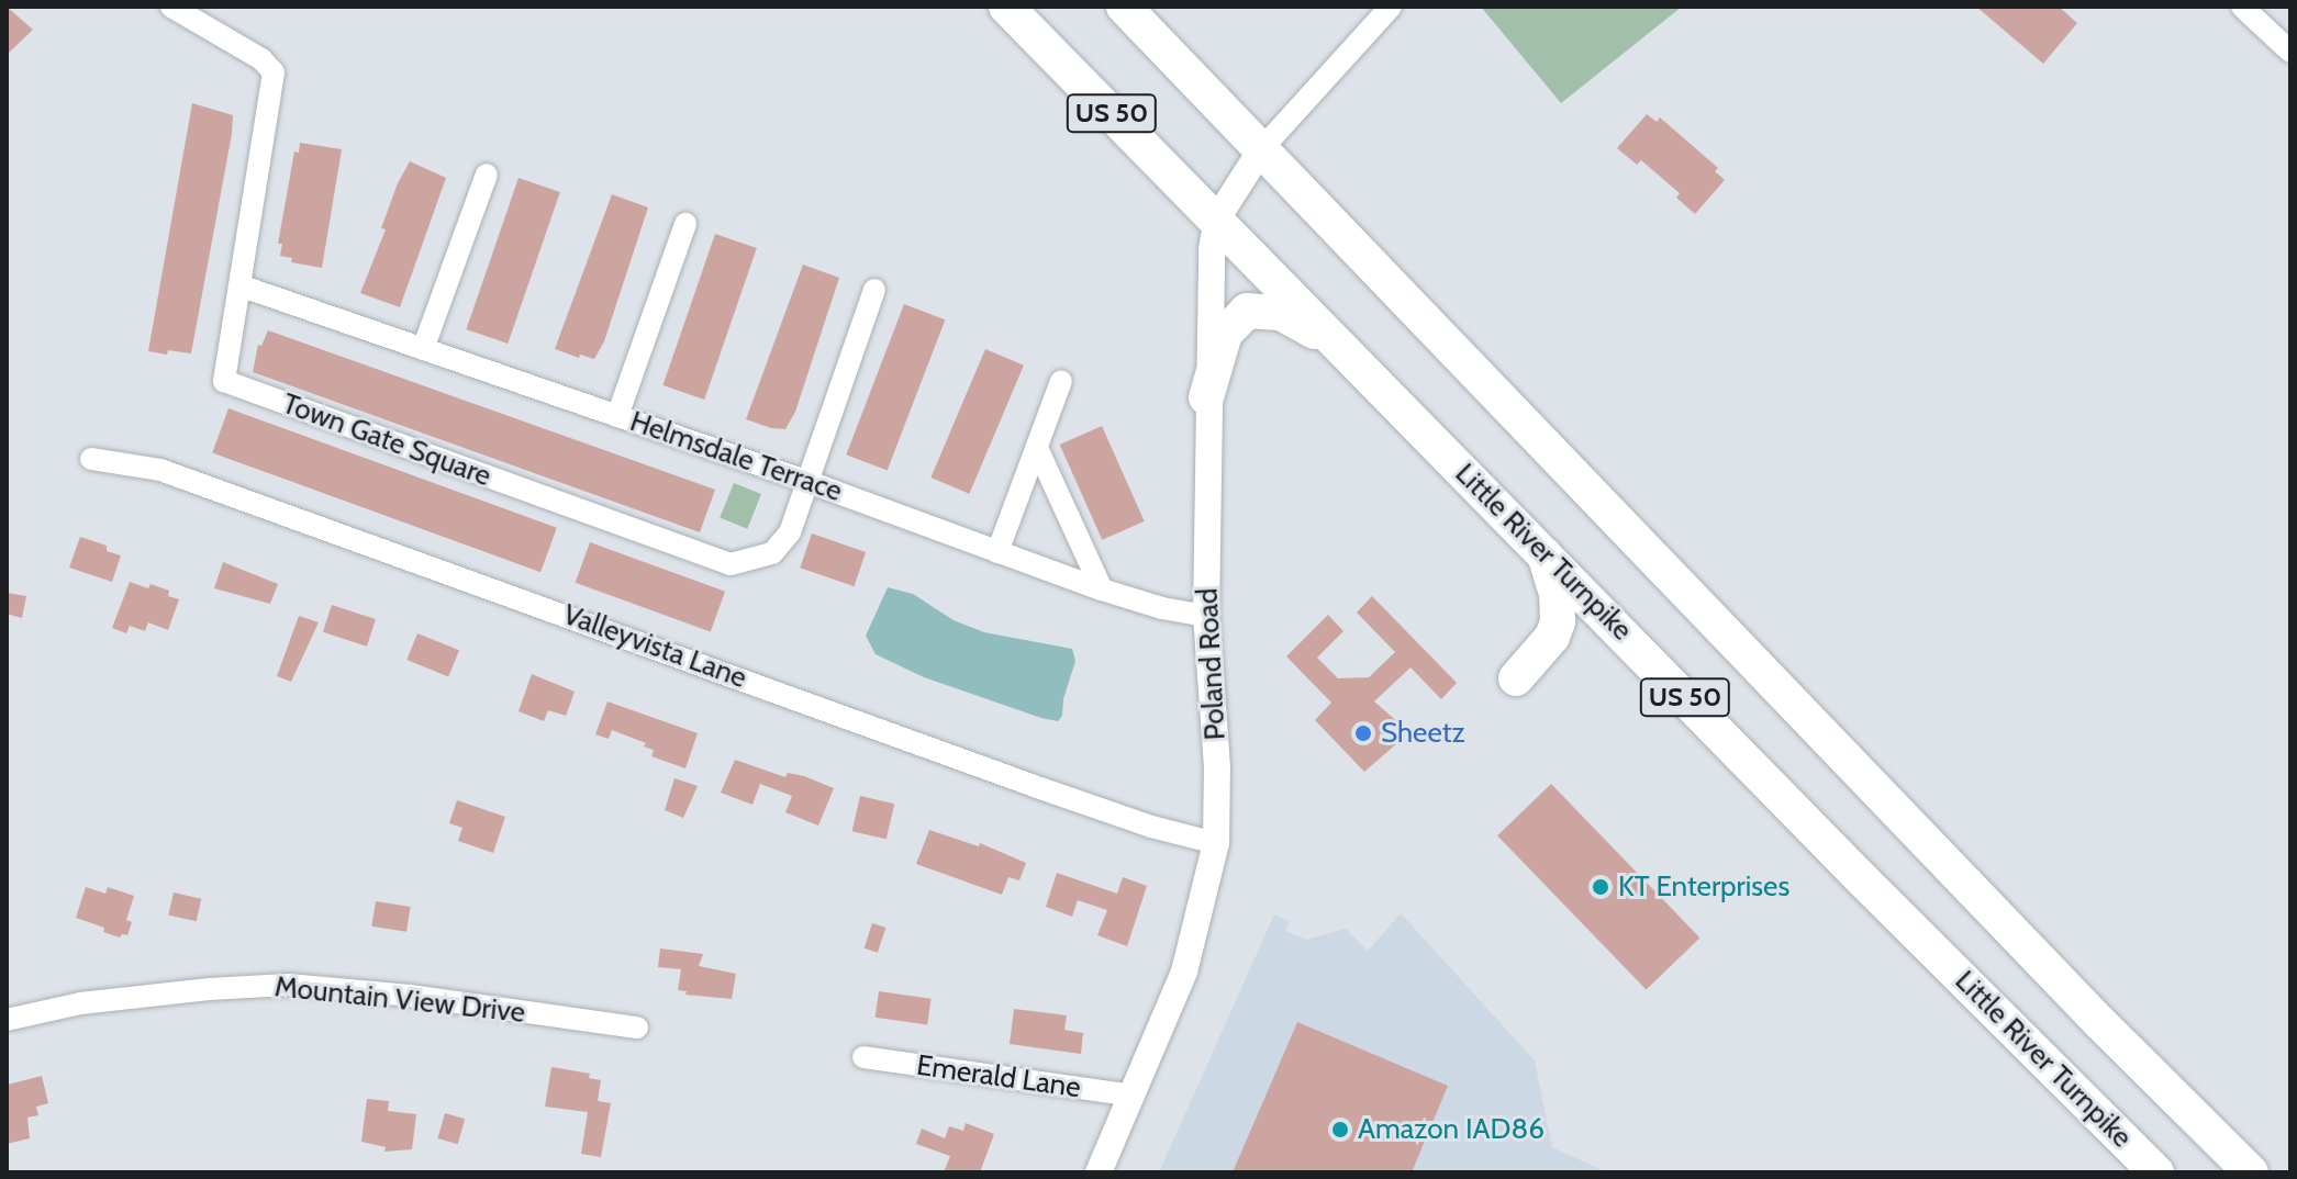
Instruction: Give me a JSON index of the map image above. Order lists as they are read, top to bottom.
{
  "streets": {
    "highway": ["US 50", "Little River Turnpike"],
    "street": [
      "Town Gate Square",
      "Helmsdale Terrace",
      "Valleyvista Lane",
      "Poland Road",
      "Mountain View Drive",
      "Emerald Lane"
    ]
  },
  "crossings": [
    ["US 50", "Poland Road"],
    ["Town Gate Square", "Helmsdale Terrace"],
    ["Helmsdale Terrace", "Poland Road"],
    ["Little River Turnpike", "Poland Road"],
    ["Valleyvista Lane", "Poland Road"],
    ["Poland Road", "Emerald Lane"]
  ],
  "places": ["Sheetz", "KT Enterprises", "Amazon IAD86"]
}
